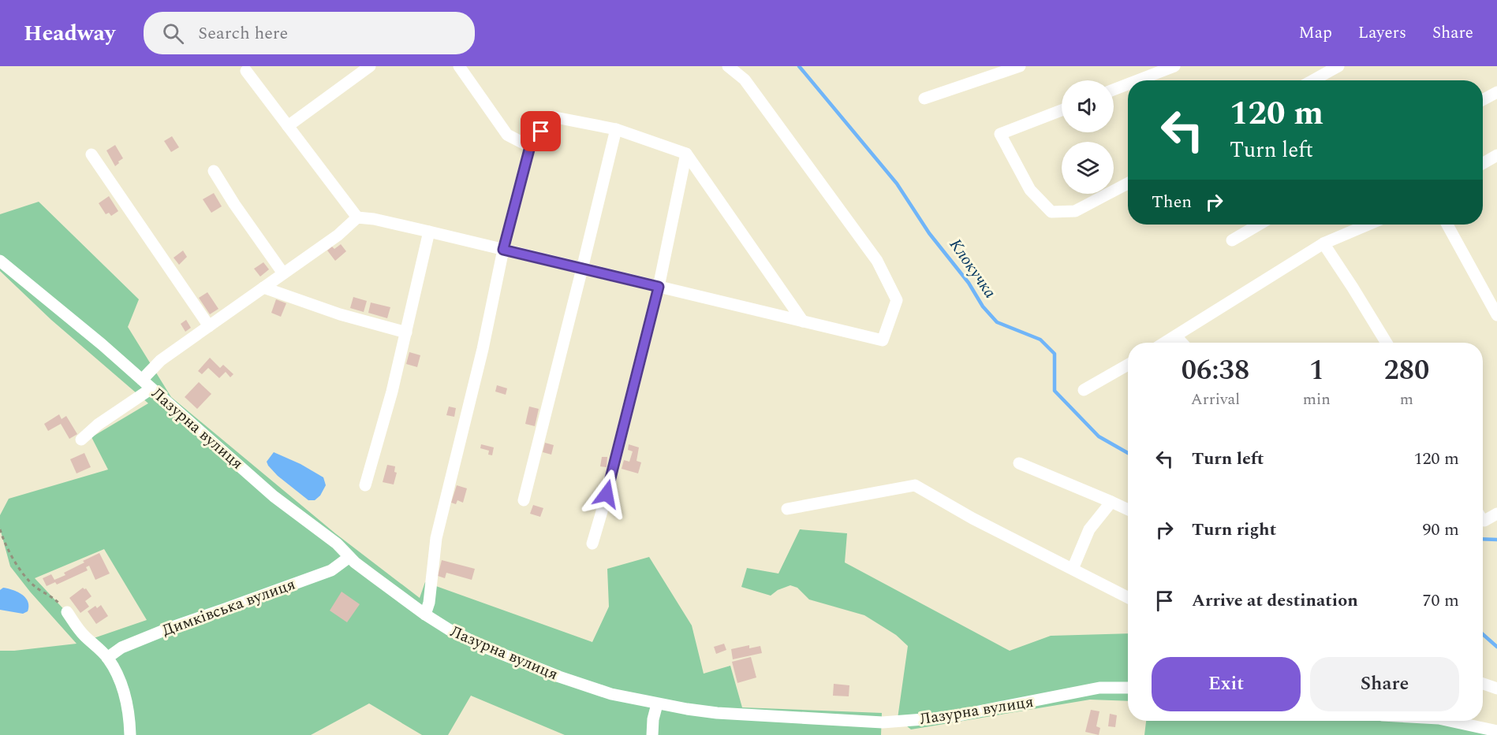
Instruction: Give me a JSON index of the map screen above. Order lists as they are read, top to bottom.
{
  "streets": {
    "street": ["Лазурна вулиця", "Димківська вулиця"]
  },
  "crossings": [
    ["Лазурна вулиця", "Димківська вулиця"]
  ],
  "water": ["Клокучка"],
  "page": {
    "header": "Headway",
    "search": "Search here",
    "nav": ["Map", "Layers", "Share"],
    "turn": ["120 m", "Turn left"],
    "then": "Then",
    "eta": [
      "06:38",
      "Arrival",
      "1",
      "min",
      "280",
      "m"
    ],
    "list": [
      {
        "name": "Turn left",
        "value": "120 m"
      },
      {
        "name": "Turn right",
        "value": "90 m"
      },
      {
        "name": "Arrive at destination",
        "value": "70 m"
      }
    ],
    "buttons": ["Exit", "Share"]
  }
}
